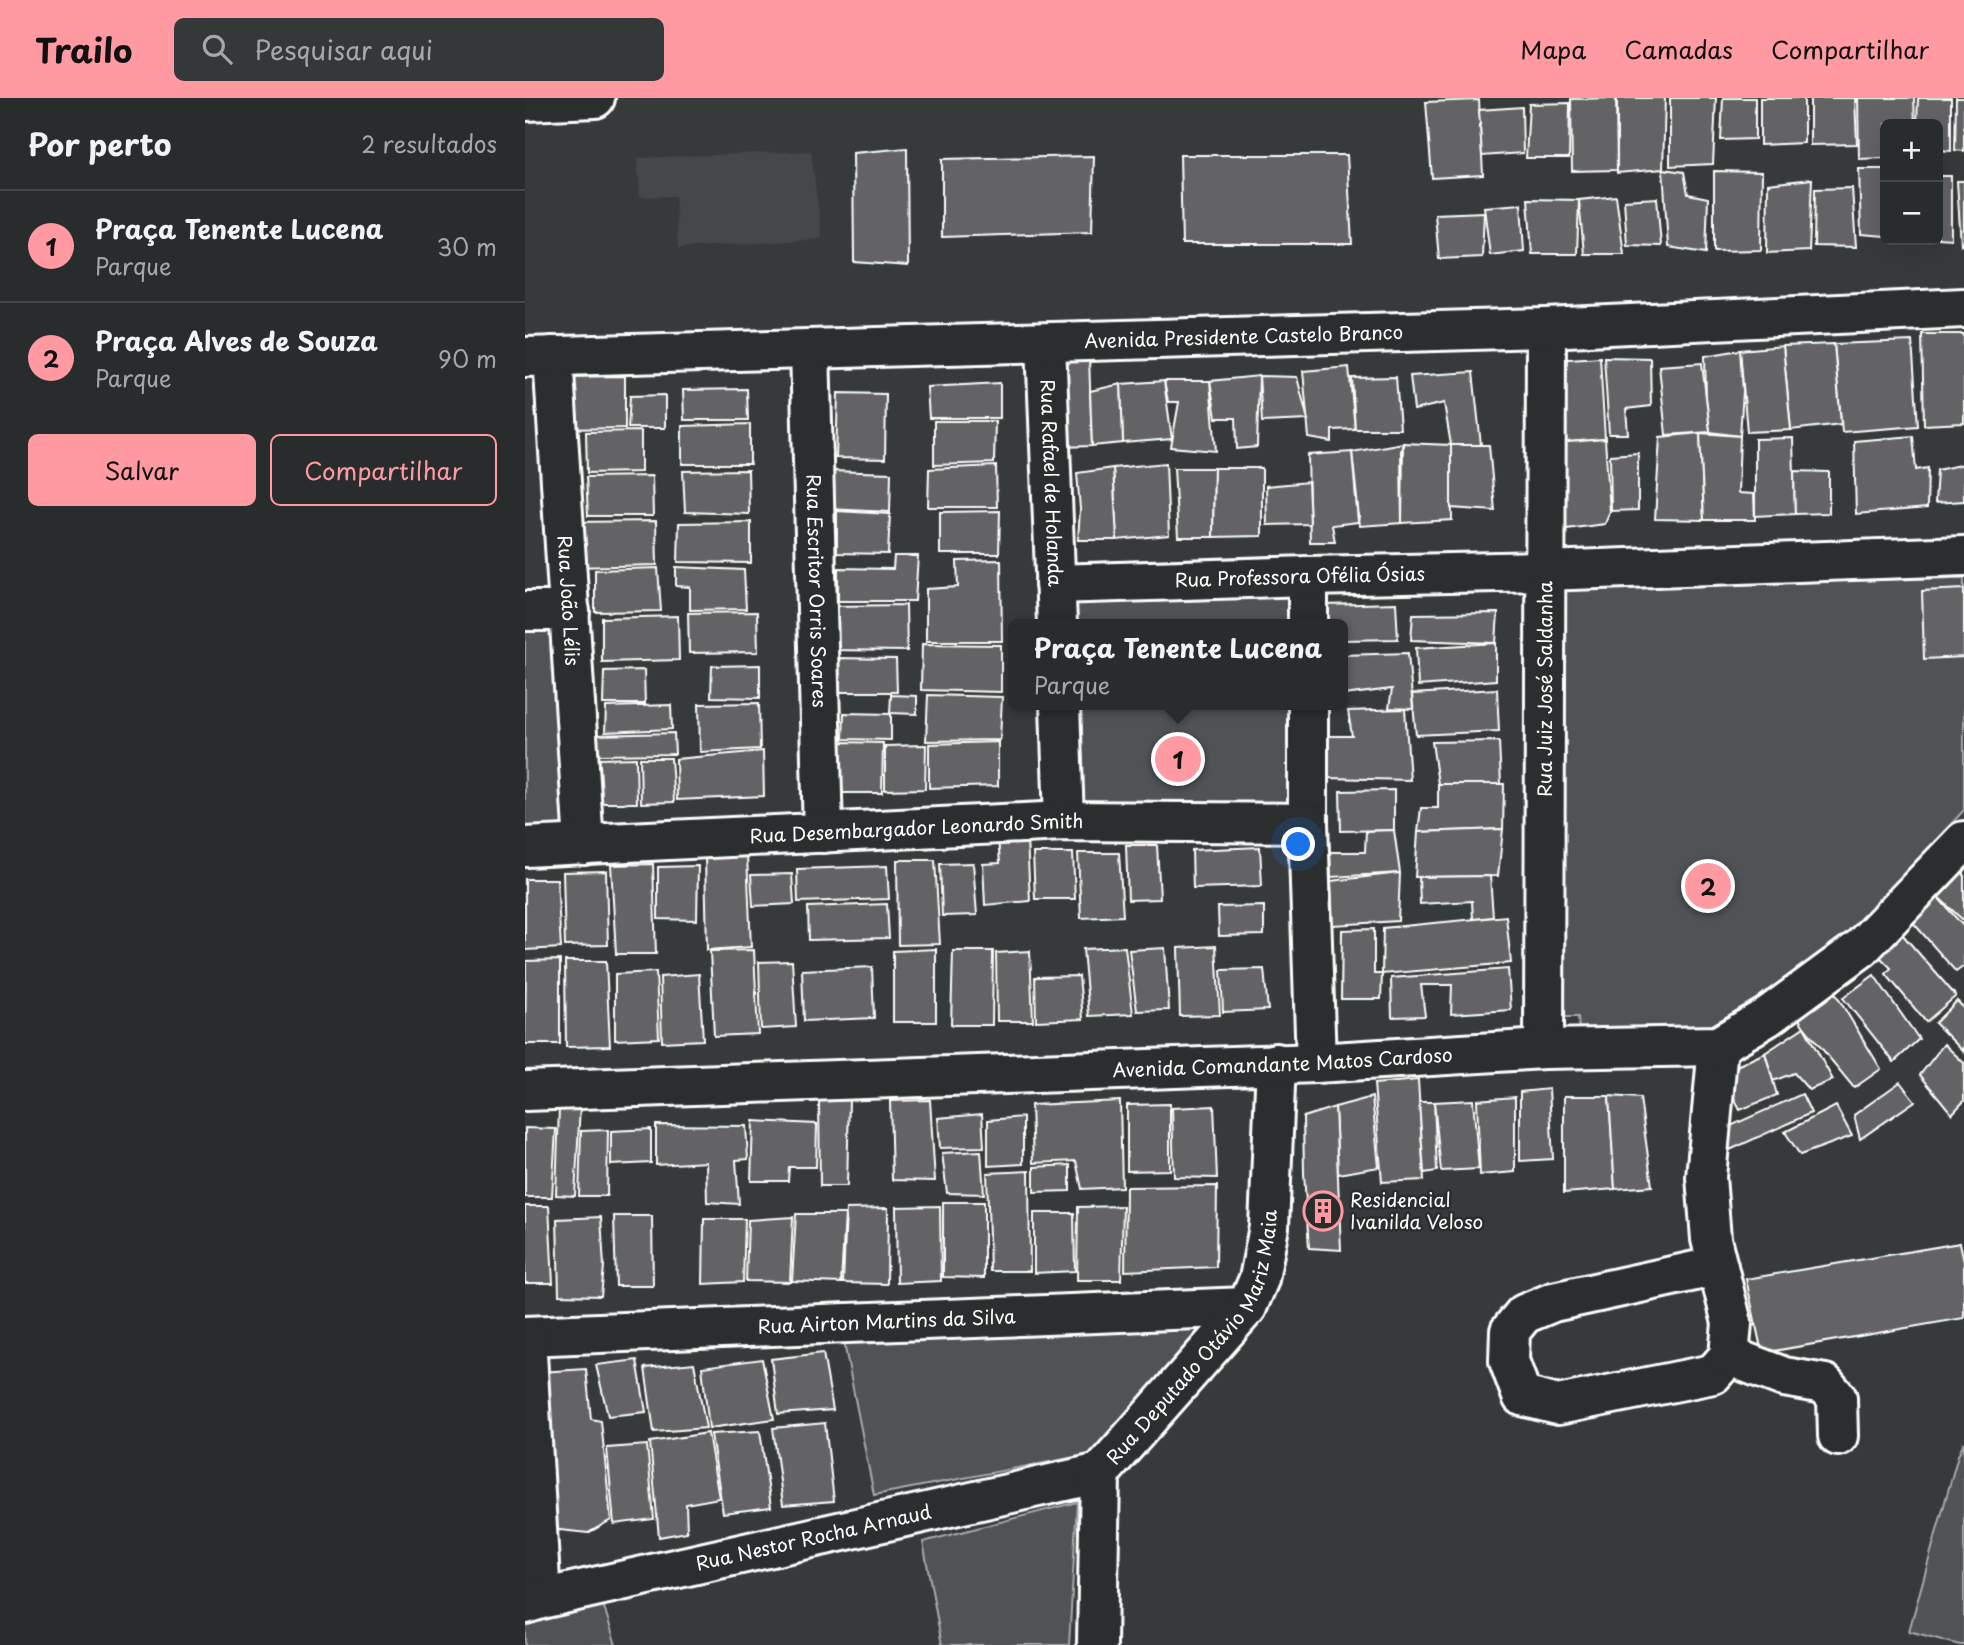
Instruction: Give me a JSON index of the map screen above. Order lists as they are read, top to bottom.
{
  "streets": {
    "street": [
      "Avenida Presidente Castelo Branco",
      "Rua Rafael de Holanda",
      "Rua Professora Ofélia Ósias",
      "Rua Escritor Orris Soares",
      "Rua João Lélis",
      "Rua Juiz José Saldanha",
      "Rua Desembargador Leonardo Smith",
      "Avenida Comandante Matos Cardoso",
      "Rua Airton Martins da Silva",
      "Rua Deputado Otávio Mariz Maia",
      "Rua Nestor Rocha Arnaud"
    ]
  },
  "crossings": [
    ["Avenida Presidente Castelo Branco", "Rua Rafael de Holanda"],
    ["Avenida Presidente Castelo Branco", "Rua Escritor Orris Soares"],
    ["Avenida Presidente Castelo Branco", "Rua João Lélis"],
    ["Avenida Presidente Castelo Branco", "Rua Juiz José Saldanha"],
    ["Rua Rafael de Holanda", "Rua Professora Ofélia Ósias"],
    ["Rua Professora Ofélia Ósias", "Rua Juiz José Saldanha"],
    ["Rua Escritor Orris Soares", "Rua Desembargador Leonardo Smith"],
    ["Rua João Lélis", "Rua Desembargador Leonardo Smith"],
    ["Rua Juiz José Saldanha", "Avenida Comandante Matos Cardoso"],
    ["Avenida Comandante Matos Cardoso", "Rua Deputado Otávio Mariz Maia"],
    ["Rua Airton Martins da Silva", "Rua Deputado Otávio Mariz Maia"],
    ["Rua Deputado Otávio Mariz Maia", "Rua Nestor Rocha Arnaud"]
  ],
  "places": {
    "building": ["Residencial Ivanilda Veloso"]
  },
  "page": {
    "header": "Trailo",
    "search": "Pesquisar aqui",
    "nav": ["Mapa", "Camadas", "Compartilhar"],
    "heading": ["Por perto", "2 resultados"],
    "map_buttons": ["+", "−"],
    "list": [
      {
        "mark": "1",
        "name": "Praça Tenente Lucena",
        "note": "Parque",
        "value": "30 m"
      },
      {
        "mark": "2",
        "name": "Praça Alves de Souza",
        "note": "Parque",
        "value": "90 m"
      }
    ],
    "buttons": ["Salvar", "Compartilhar"],
    "popup": ["Praça Tenente Lucena", "Parque"],
    "pins": ["1", "2"]
  }
}
